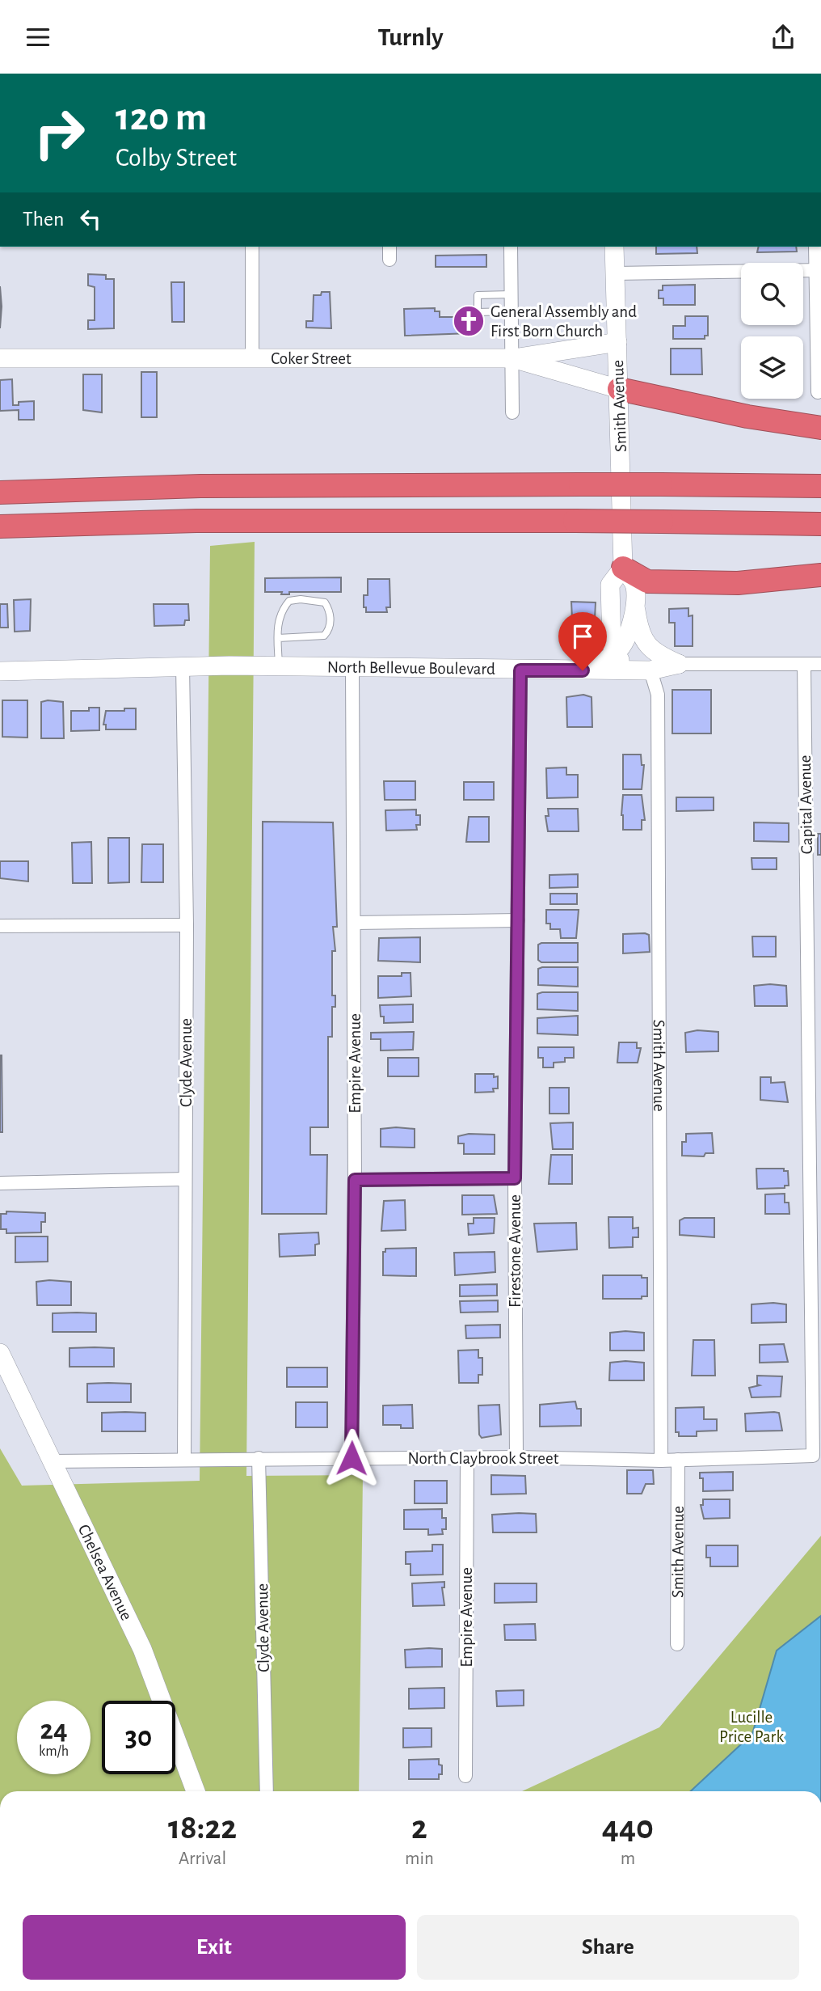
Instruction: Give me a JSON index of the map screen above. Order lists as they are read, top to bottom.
{
  "streets": {
    "main road": [
      "Coker Street",
      "Smith Avenue",
      "North Bellevue Boulevard",
      "Chelsea Avenue"
    ],
    "street": [
      "Capital Avenue",
      "Clyde Avenue",
      "Empire Avenue",
      "Firestone Avenue",
      "North Claybrook Street"
    ]
  },
  "crossings": [
    ["Coker Street", "Smith Avenue"],
    ["Smith Avenue", "North Bellevue Boulevard"],
    ["Smith Avenue", "North Claybrook Street"],
    ["North Bellevue Boulevard", "Capital Avenue"],
    ["North Bellevue Boulevard", "Clyde Avenue"],
    ["North Bellevue Boulevard", "Empire Avenue"],
    ["North Bellevue Boulevard", "Firestone Avenue"],
    ["Capital Avenue", "North Claybrook Street"],
    ["Clyde Avenue", "North Claybrook Street"],
    ["Empire Avenue", "North Claybrook Street"],
    ["Firestone Avenue", "North Claybrook Street"],
    ["North Claybrook Street", "Chelsea Avenue"]
  ],
  "parks": ["Lucille Price Park"],
  "places": {
    "church": ["General Assembly and First Born Church"]
  },
  "page": {
    "header": "Turnly",
    "turn": ["120 m", "Colby Street"],
    "then": "Then",
    "speed": "24 km/h",
    "limit": "30",
    "eta": [
      "18:22",
      "Arrival",
      "2",
      "min",
      "440",
      "m"
    ],
    "buttons": ["Exit", "Share"]
  }
}
